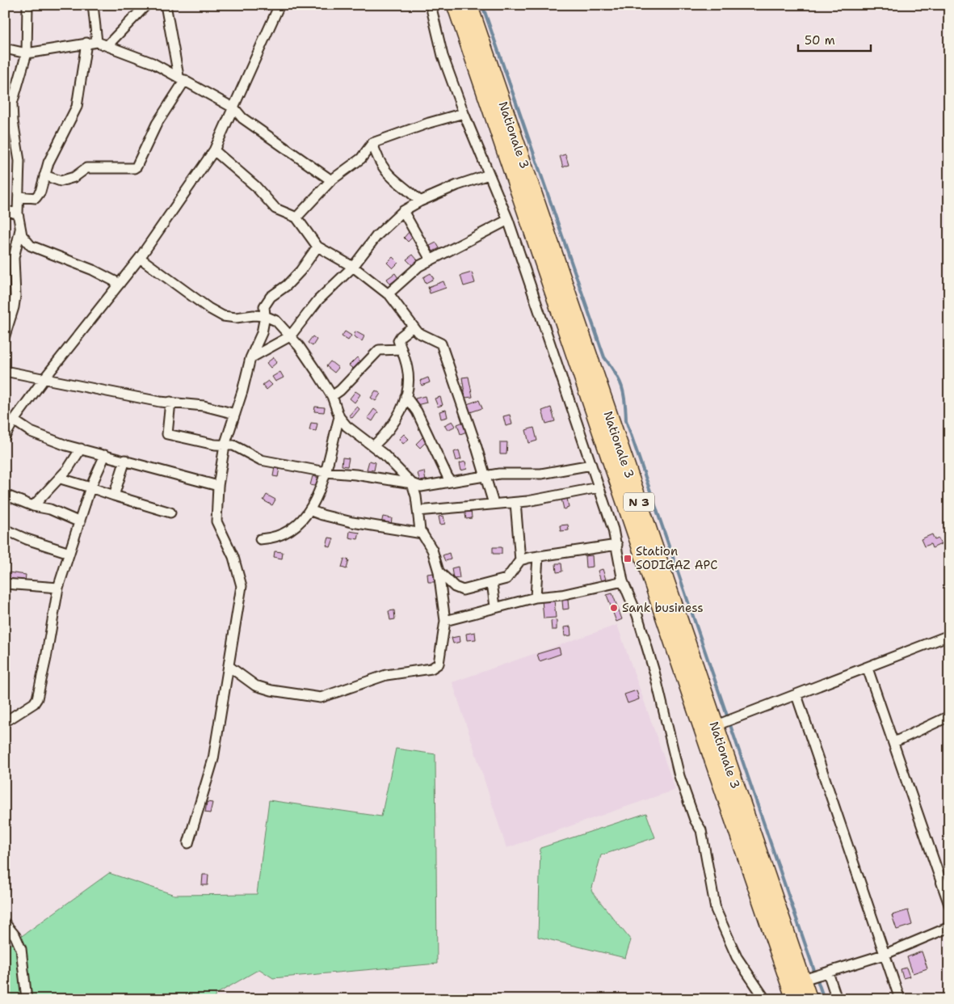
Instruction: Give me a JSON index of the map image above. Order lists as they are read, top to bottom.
{
  "streets": {
    "main road": ["Nationale 3", "N 3"]
  },
  "places": {
    "transit": ["Station SODIGAZ APC"],
    "other": ["Sank business"]
  },
  "scale_bar": "50 m"
}
